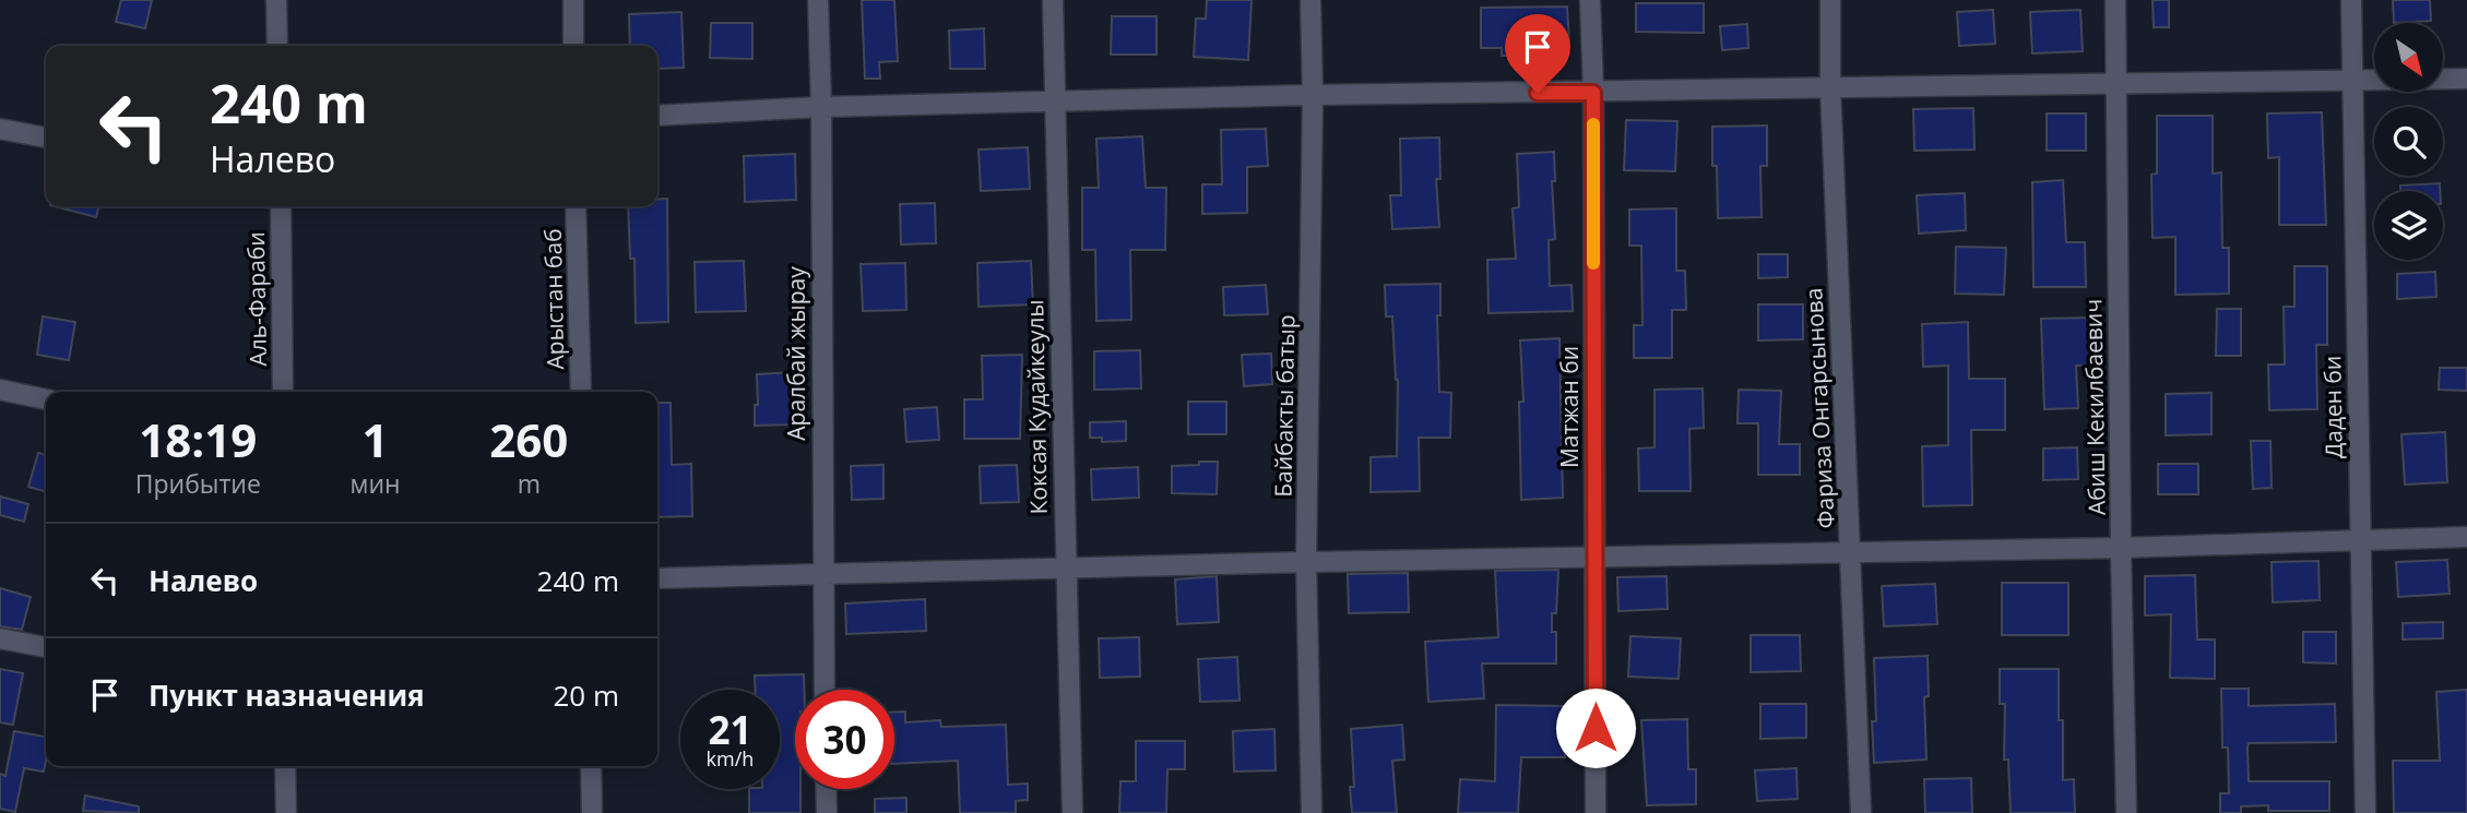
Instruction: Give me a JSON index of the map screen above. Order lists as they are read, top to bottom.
{
  "streets": {
    "street": [
      "Аль-Фараби",
      "Арыстан баб",
      "Аралбай жырау",
      "Байбакты батыр",
      "Коксая Кудайкеулы",
      "Матжан би",
      "Абиш Кекилбаевич",
      "Даден би",
      "Фариза Онгарсынова"
    ]
  },
  "north": "bottom right",
  "page": {
    "turn": ["240 m", "Налево"],
    "eta": [
      "18:19",
      "Прибытие",
      "1",
      "мин",
      "260",
      "m"
    ],
    "list": [
      {
        "name": "Налево",
        "value": "240 m"
      },
      {
        "name": "Пункт назначения",
        "value": "20 m"
      }
    ],
    "speed": "21 km/h",
    "limit": "30"
  }
}
